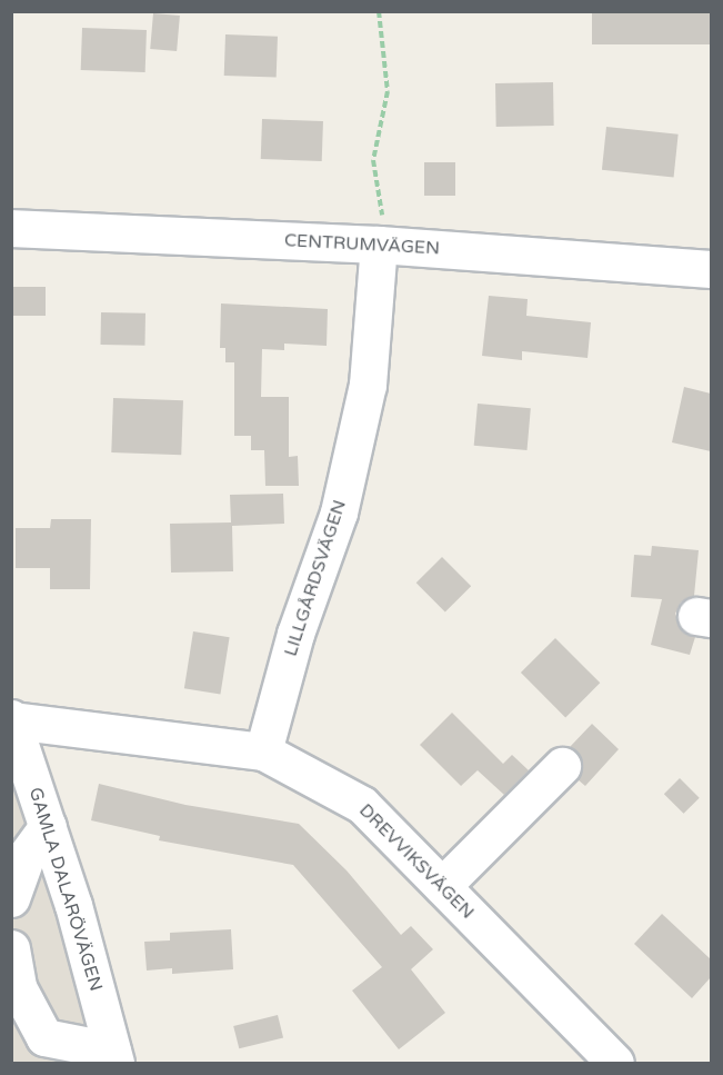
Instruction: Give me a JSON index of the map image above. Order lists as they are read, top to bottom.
{
  "streets": {
    "street": [
      "CENTRUMVÄGEN",
      "LILLGÅRDSVÄGEN",
      "DREVVIKSVÄGEN",
      "GAMLA DALARÖVÄGEN"
    ]
  },
  "crossings": [
    ["CENTRUMVÄGEN", "LILLGÅRDSVÄGEN"],
    ["LILLGÅRDSVÄGEN", "DREVVIKSVÄGEN"],
    ["DREVVIKSVÄGEN", "GAMLA DALARÖVÄGEN"]
  ]
}
